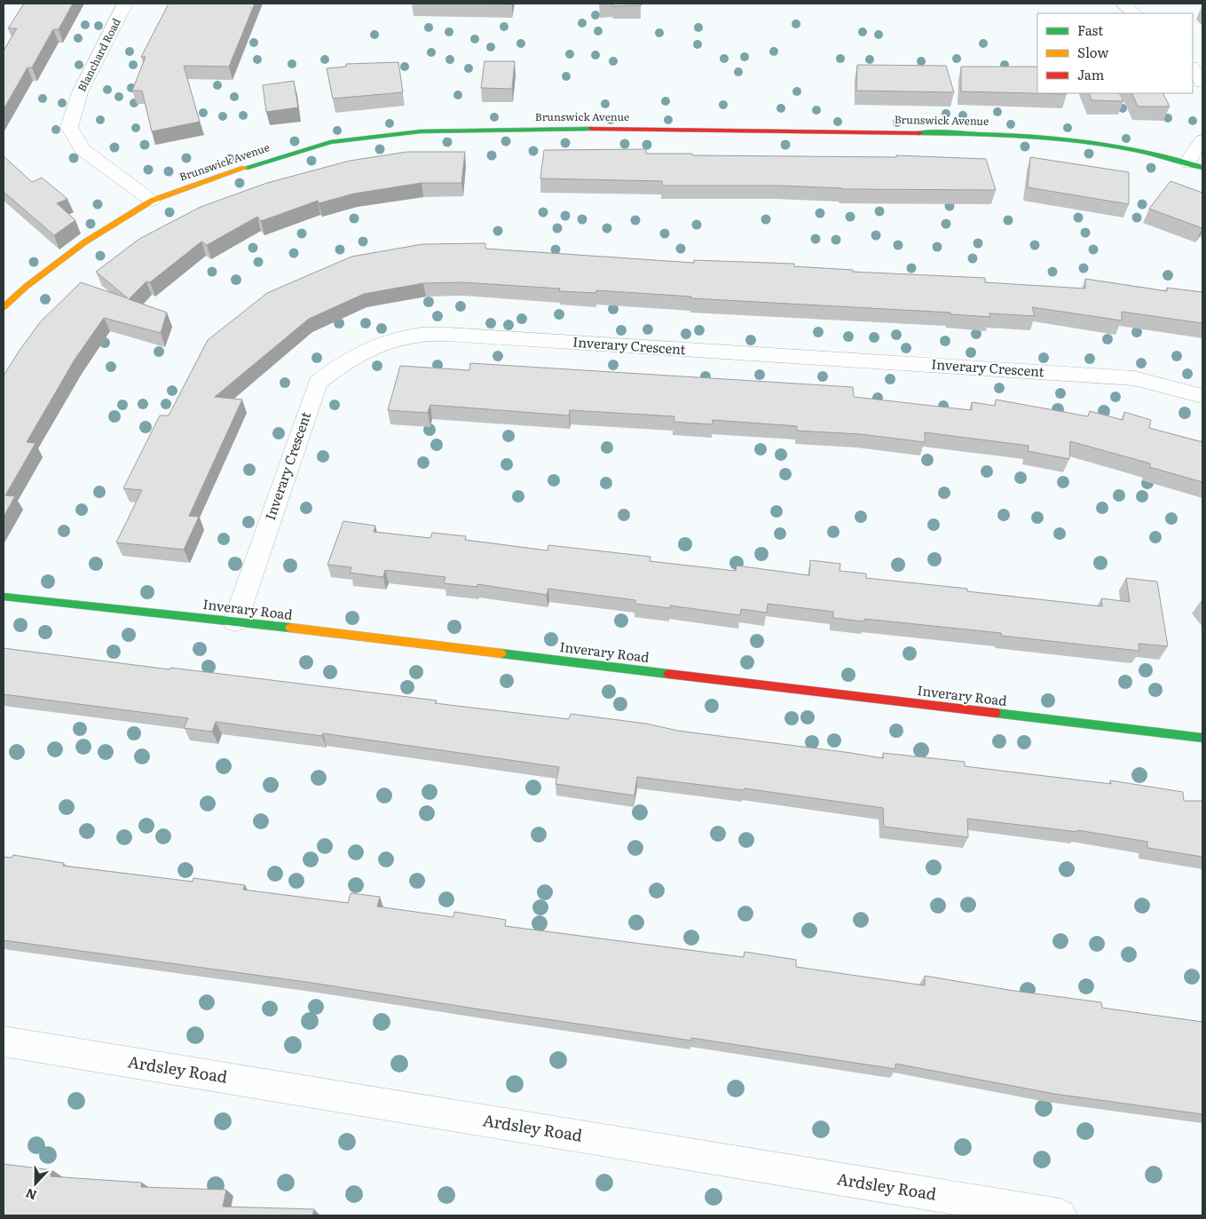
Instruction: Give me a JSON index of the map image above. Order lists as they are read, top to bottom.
{
  "streets": {
    "street": [
      "Blanchard Road",
      "Brunswick Avenue",
      "Inverary Crescent",
      "Inverary Road",
      "Ardsley Road"
    ]
  },
  "crossings": [
    ["Blanchard Road", "Brunswick Avenue"],
    ["Inverary Crescent", "Inverary Road"]
  ],
  "legend": ["Fast", "Slow", "Jam"],
  "north": "bottom"
}
